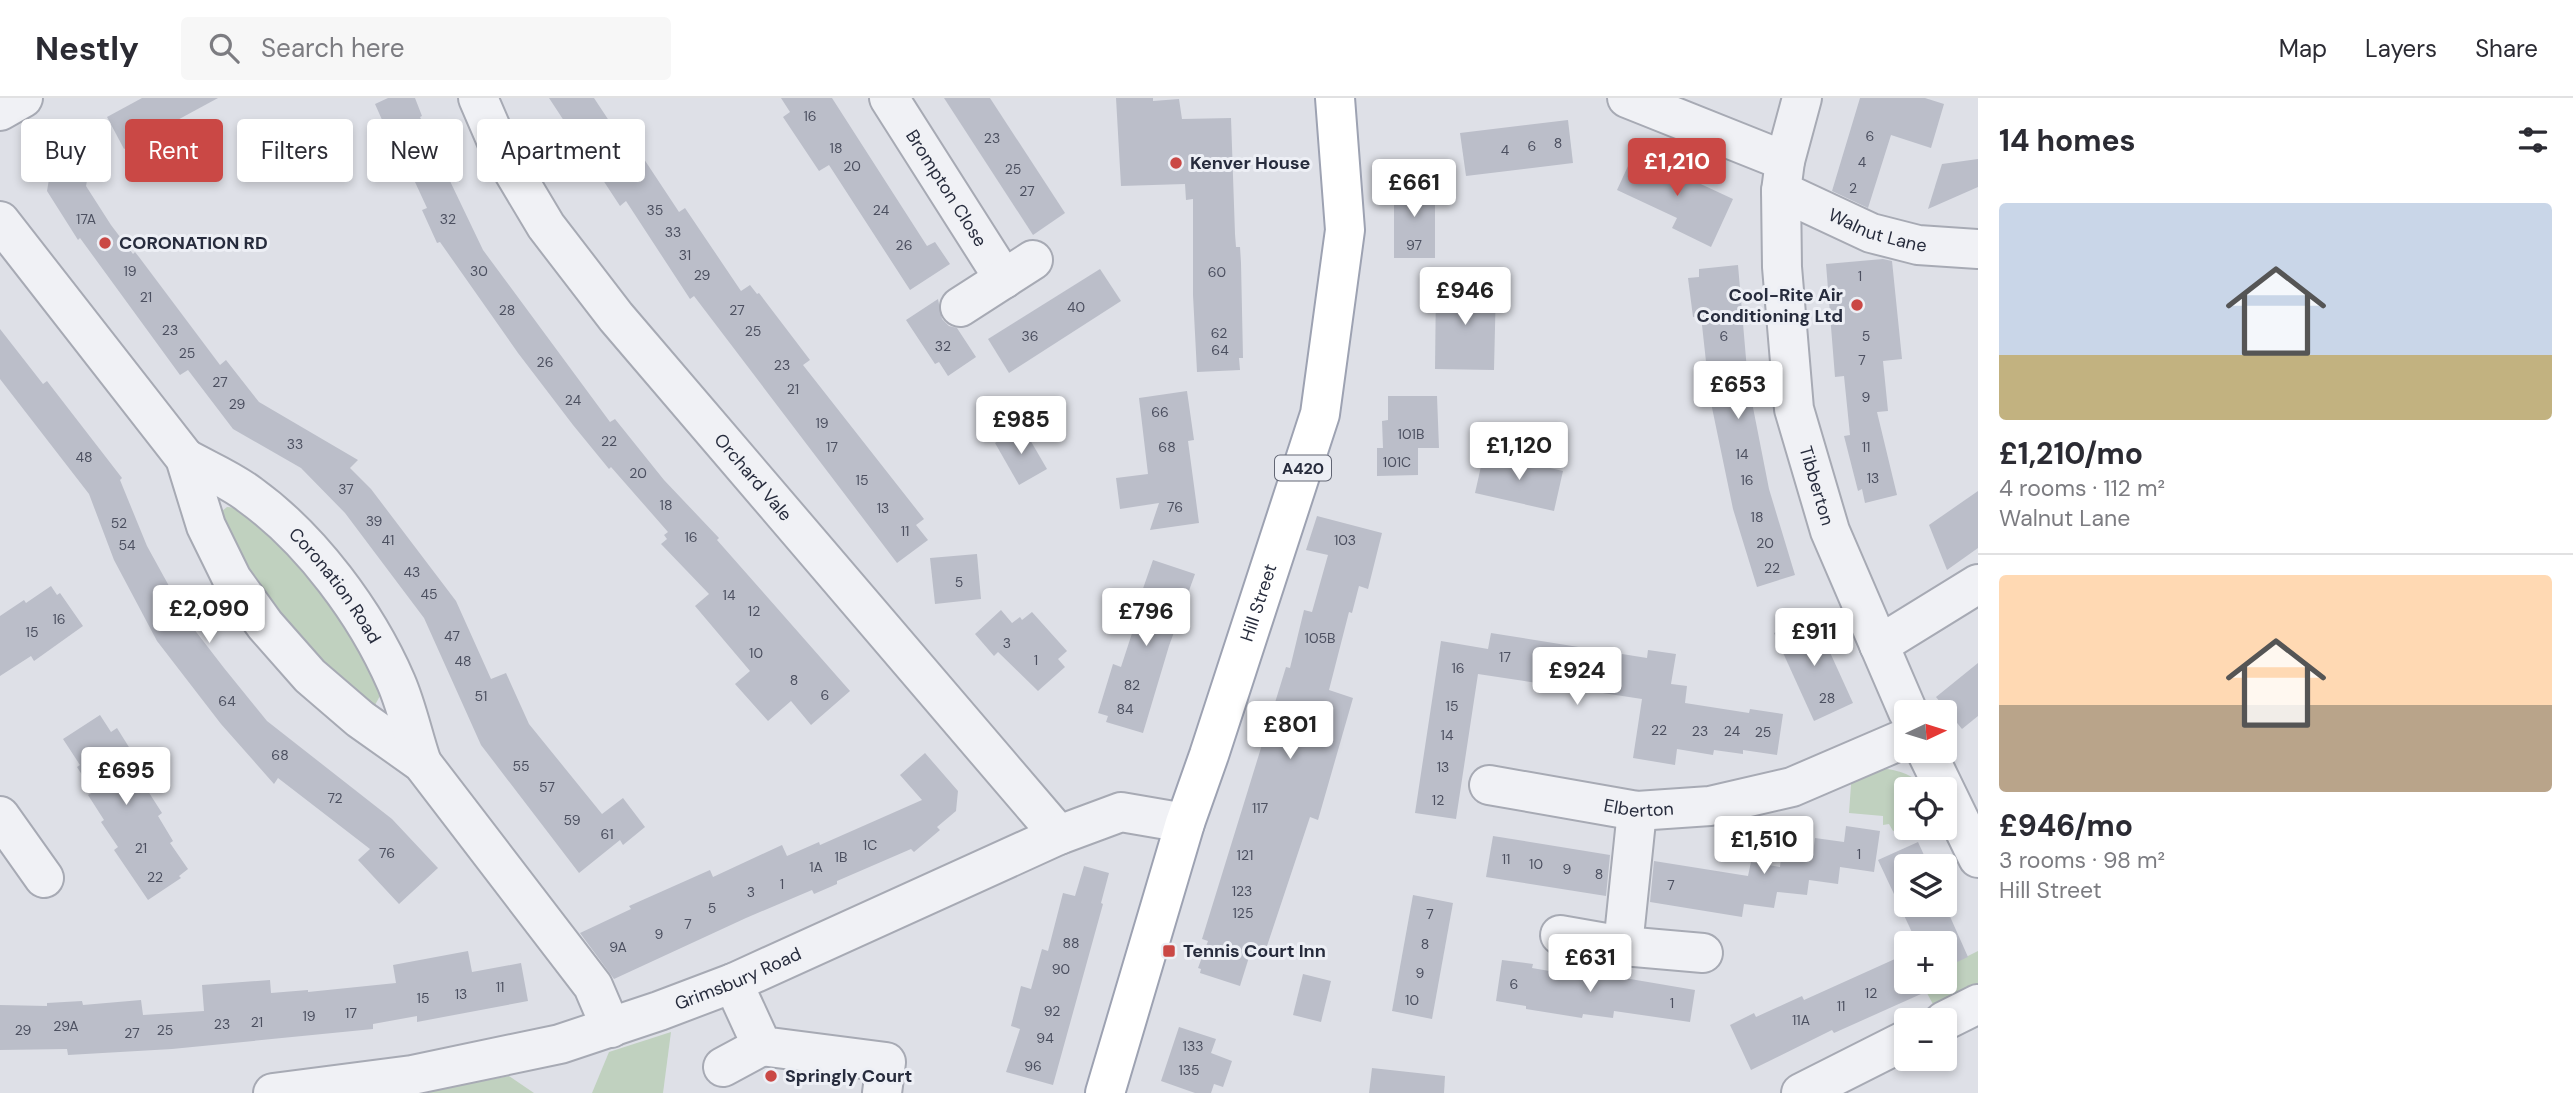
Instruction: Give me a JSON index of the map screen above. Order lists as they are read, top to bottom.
{
  "streets": {
    "main road": ["A420", "Hill Street"],
    "street": [
      "Brompton Close",
      "Walnut Lane",
      "Orchard Vale",
      "Tibberton",
      "Coronation Road",
      "Elberton",
      "Grimsbury Road"
    ]
  },
  "crossings": [
    ["Walnut Lane", "Tibberton"],
    ["Orchard Vale", "Grimsbury Road"],
    ["Coronation Road", "Grimsbury Road"],
    ["Hill Street", "Grimsbury Road"]
  ],
  "places": {
    "other": [
      "Kenver House",
      "CORONATION RD",
      "Cool-Rite Air Conditioning Ltd",
      "Springly Court"
    ],
    "transit": ["Tennis Court Inn"]
  },
  "house_numbers": [
    "16",
    "6",
    "23",
    "8",
    "6",
    "18",
    "4",
    "4",
    "20",
    "25",
    "2",
    "27",
    "35",
    "24",
    "17A",
    "32",
    "33",
    "26",
    "97",
    "31",
    "19",
    "30",
    "60",
    "29",
    "1",
    "21",
    "40",
    "28",
    "27",
    "23",
    "25",
    "62",
    "36",
    "6",
    "5",
    "32",
    "64",
    "25",
    "7",
    "26",
    "23",
    "27",
    "21",
    "9",
    "24",
    "29",
    "66",
    "19",
    "101B",
    "22",
    "33",
    "17",
    "68",
    "11",
    "14",
    "48",
    "101C",
    "20",
    "13",
    "15",
    "16",
    "37",
    "18",
    "76",
    "13",
    "18",
    "39",
    "52",
    "11",
    "16",
    "41",
    "103",
    "20",
    "54",
    "22",
    "43",
    "5",
    "45",
    "14",
    "12",
    "16",
    "15",
    "47",
    "105B",
    "3",
    "10",
    "17",
    "1",
    "48",
    "16",
    "8",
    "82",
    "6",
    "51",
    "28",
    "64",
    "15",
    "84",
    "22",
    "23",
    "24",
    "25",
    "14",
    "68",
    "55",
    "13",
    "57",
    "72",
    "12",
    "117",
    "59",
    "61",
    "1C",
    "21",
    "76",
    "1",
    "121",
    "1B",
    "11",
    "10",
    "1A",
    "9",
    "8",
    "22",
    "1",
    "7",
    "123",
    "3",
    "5",
    "125",
    "7",
    "7",
    "9",
    "88",
    "8",
    "9A",
    "90",
    "9",
    "6",
    "11",
    "12",
    "13",
    "15",
    "10",
    "1",
    "11",
    "92",
    "17",
    "19",
    "11A",
    "21",
    "23",
    "29A",
    "29",
    "25",
    "27",
    "94",
    "133",
    "96",
    "135"
  ],
  "north": "right",
  "page": {
    "header": "Nestly",
    "search": "Search here",
    "nav": ["Map", "Layers", "Share"],
    "heading": "14 homes",
    "chip": [
      "Buy",
      "Rent",
      "Filters",
      "New",
      "Apartment"
    ],
    "price": [
      "£1,210",
      "£661",
      "£946",
      "£653",
      "£985",
      "£1,120",
      "£2,090",
      "£796",
      "£911",
      "£924",
      "£801",
      "£695",
      "£1,510",
      "£631"
    ],
    "list": [
      {
        "name": "£1,210/mo",
        "note": "4 rooms · 112 m² · Walnut Lane"
      },
      {
        "name": "£946/mo",
        "note": "3 rooms · 98 m² · Hill Street"
      }
    ],
    "map_buttons": ["+", "−"]
  }
}
